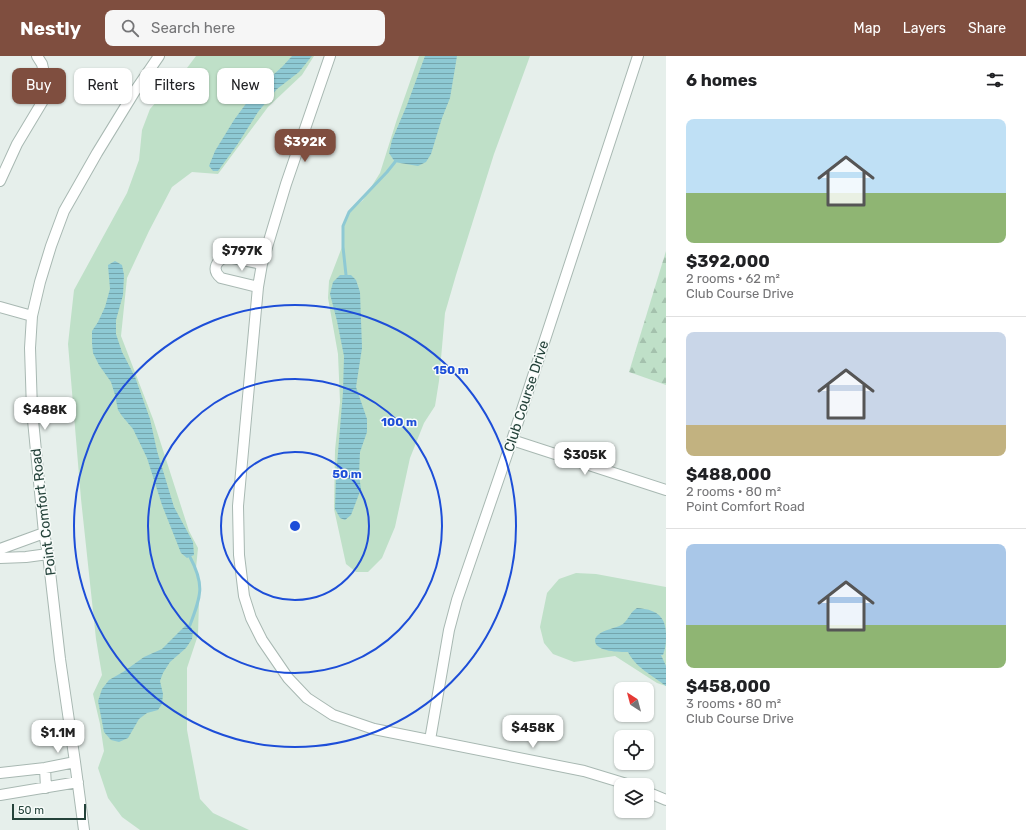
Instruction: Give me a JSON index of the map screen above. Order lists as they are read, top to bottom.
{
  "streets": {
    "street": ["Club Course Drive", "Point Comfort Road"]
  },
  "scale_bar": "50 m",
  "north": "top left",
  "page": {
    "header": "Nestly",
    "search": "Search here",
    "nav": ["Map", "Layers", "Share"],
    "heading": "6 homes",
    "chip": [
      "Buy",
      "Rent",
      "Filters",
      "New"
    ],
    "list": [
      {
        "name": "$392,000",
        "note": "2 rooms · 62 m² · Club Course Drive"
      },
      {
        "name": "$488,000",
        "note": "2 rooms · 80 m² · Point Comfort Road"
      },
      {
        "name": "$458,000",
        "note": "3 rooms · 80 m² · Club Course Drive"
      }
    ],
    "price": [
      "$392K",
      "$797K",
      "$488K",
      "$305K",
      "$458K",
      "$1.1M"
    ],
    "scale": "50 m"
  },
  "rings": ["150 m", "100 m", "50 m"]
}
